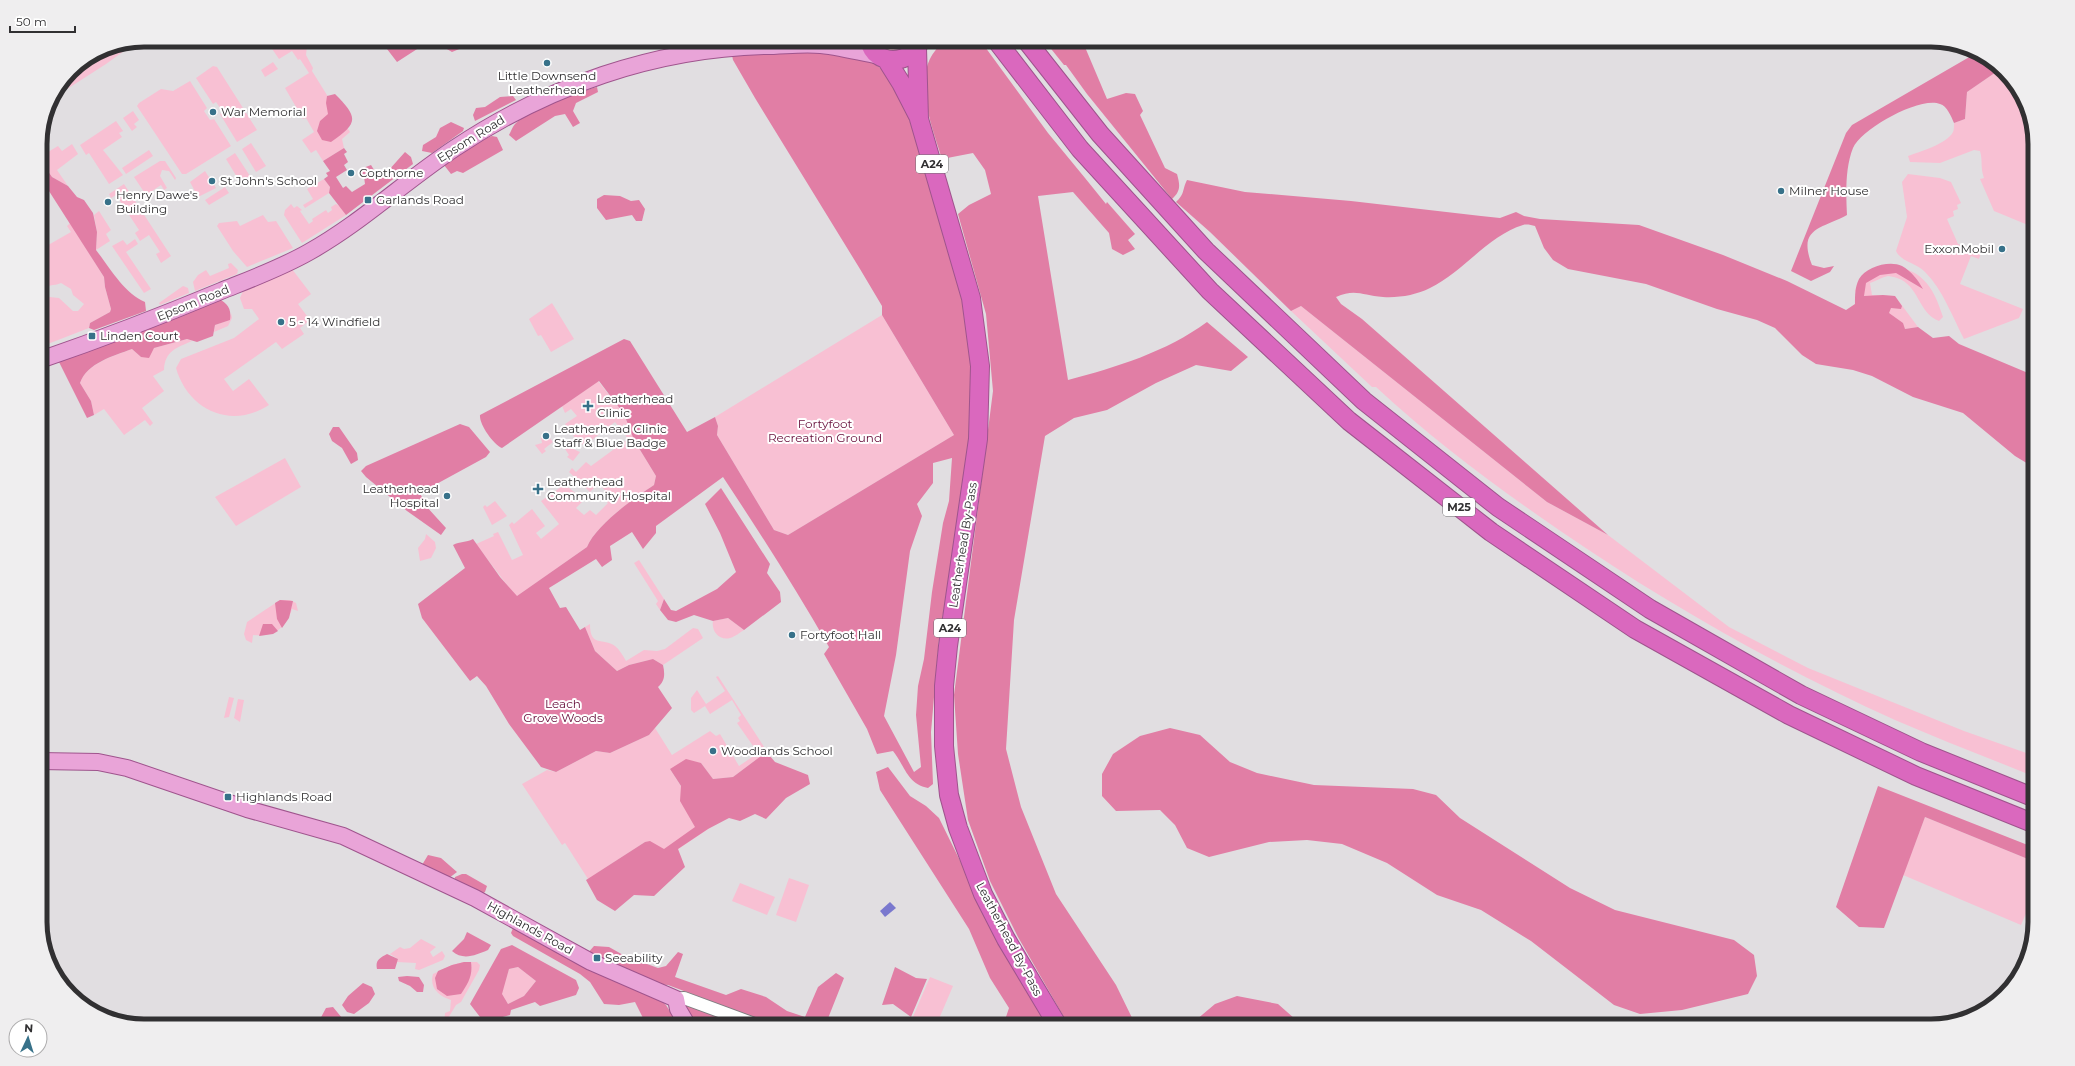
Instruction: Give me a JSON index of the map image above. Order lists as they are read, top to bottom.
{
  "streets": {
    "highway": ["A24", "M25", "Leatherhead By-Pass"],
    "main road": ["Epsom Road", "Highlands Road"]
  },
  "crossings": [
    ["Epsom Road", "Leatherhead By-Pass"]
  ],
  "parks": ["Fortyfoot Recreation Ground", "Leach Grove Woods"],
  "places": {
    "other": [
      "Little Downsend Leatherhead",
      "War Memorial",
      "Copthorne",
      "St John's School",
      "Milner House",
      "Henry Dawe's Building",
      "ExxonMobil",
      "5 - 14 Windfield",
      "Leatherhead Clinic Staff & Blue Badge",
      "Leatherhead Hospital",
      "Fortyfoot Hall",
      "Woodlands School"
    ],
    "transit": [
      "Garlands Road",
      "Linden Court",
      "Highlands Road",
      "Seeability"
    ],
    "health": ["Leatherhead Clinic", "Leatherhead Community Hospital"]
  },
  "scale_bar": "50 m",
  "north": "top"
}
